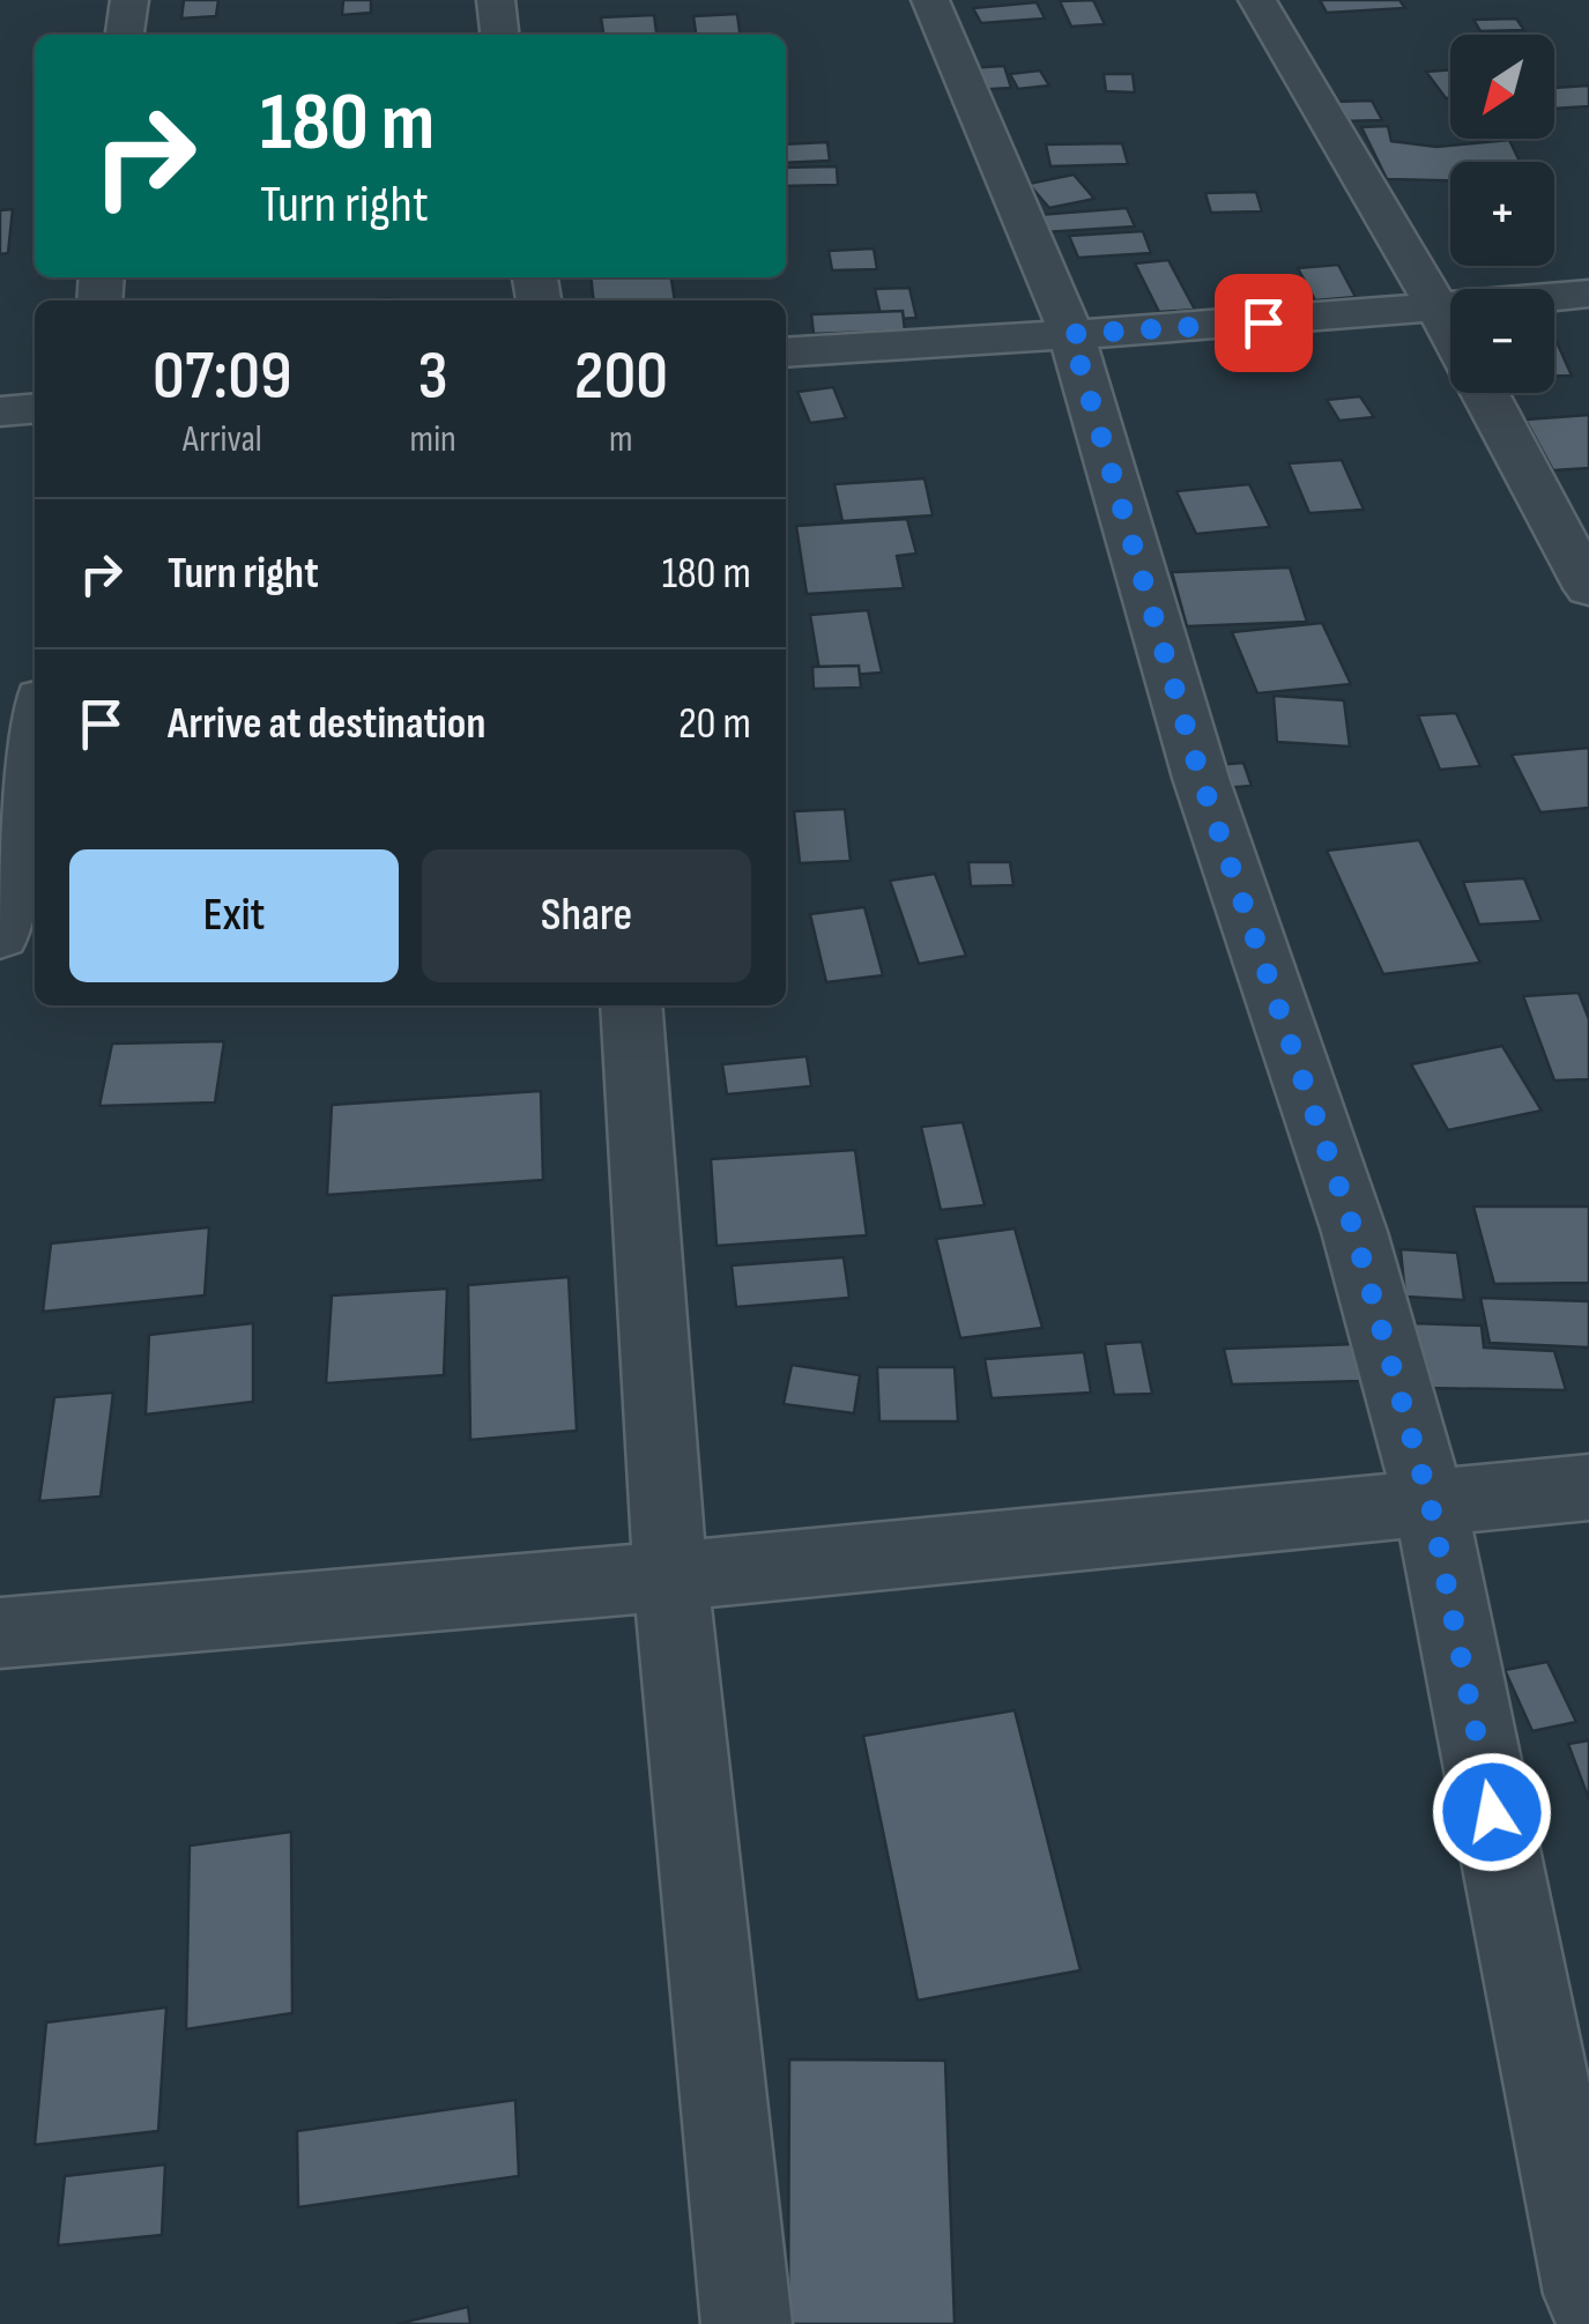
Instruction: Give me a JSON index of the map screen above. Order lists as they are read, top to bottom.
{
  "north": "bottom left",
  "page": {
    "map_buttons": ["+", "−"],
    "turn": ["180 m", "Turn right"],
    "eta": [
      "07:09",
      "Arrival",
      "3",
      "min",
      "200",
      "m"
    ],
    "list": [
      {
        "name": "Turn right",
        "value": "180 m"
      },
      {
        "name": "Arrive at destination",
        "value": "20 m"
      }
    ],
    "buttons": ["Exit", "Share"]
  }
}
